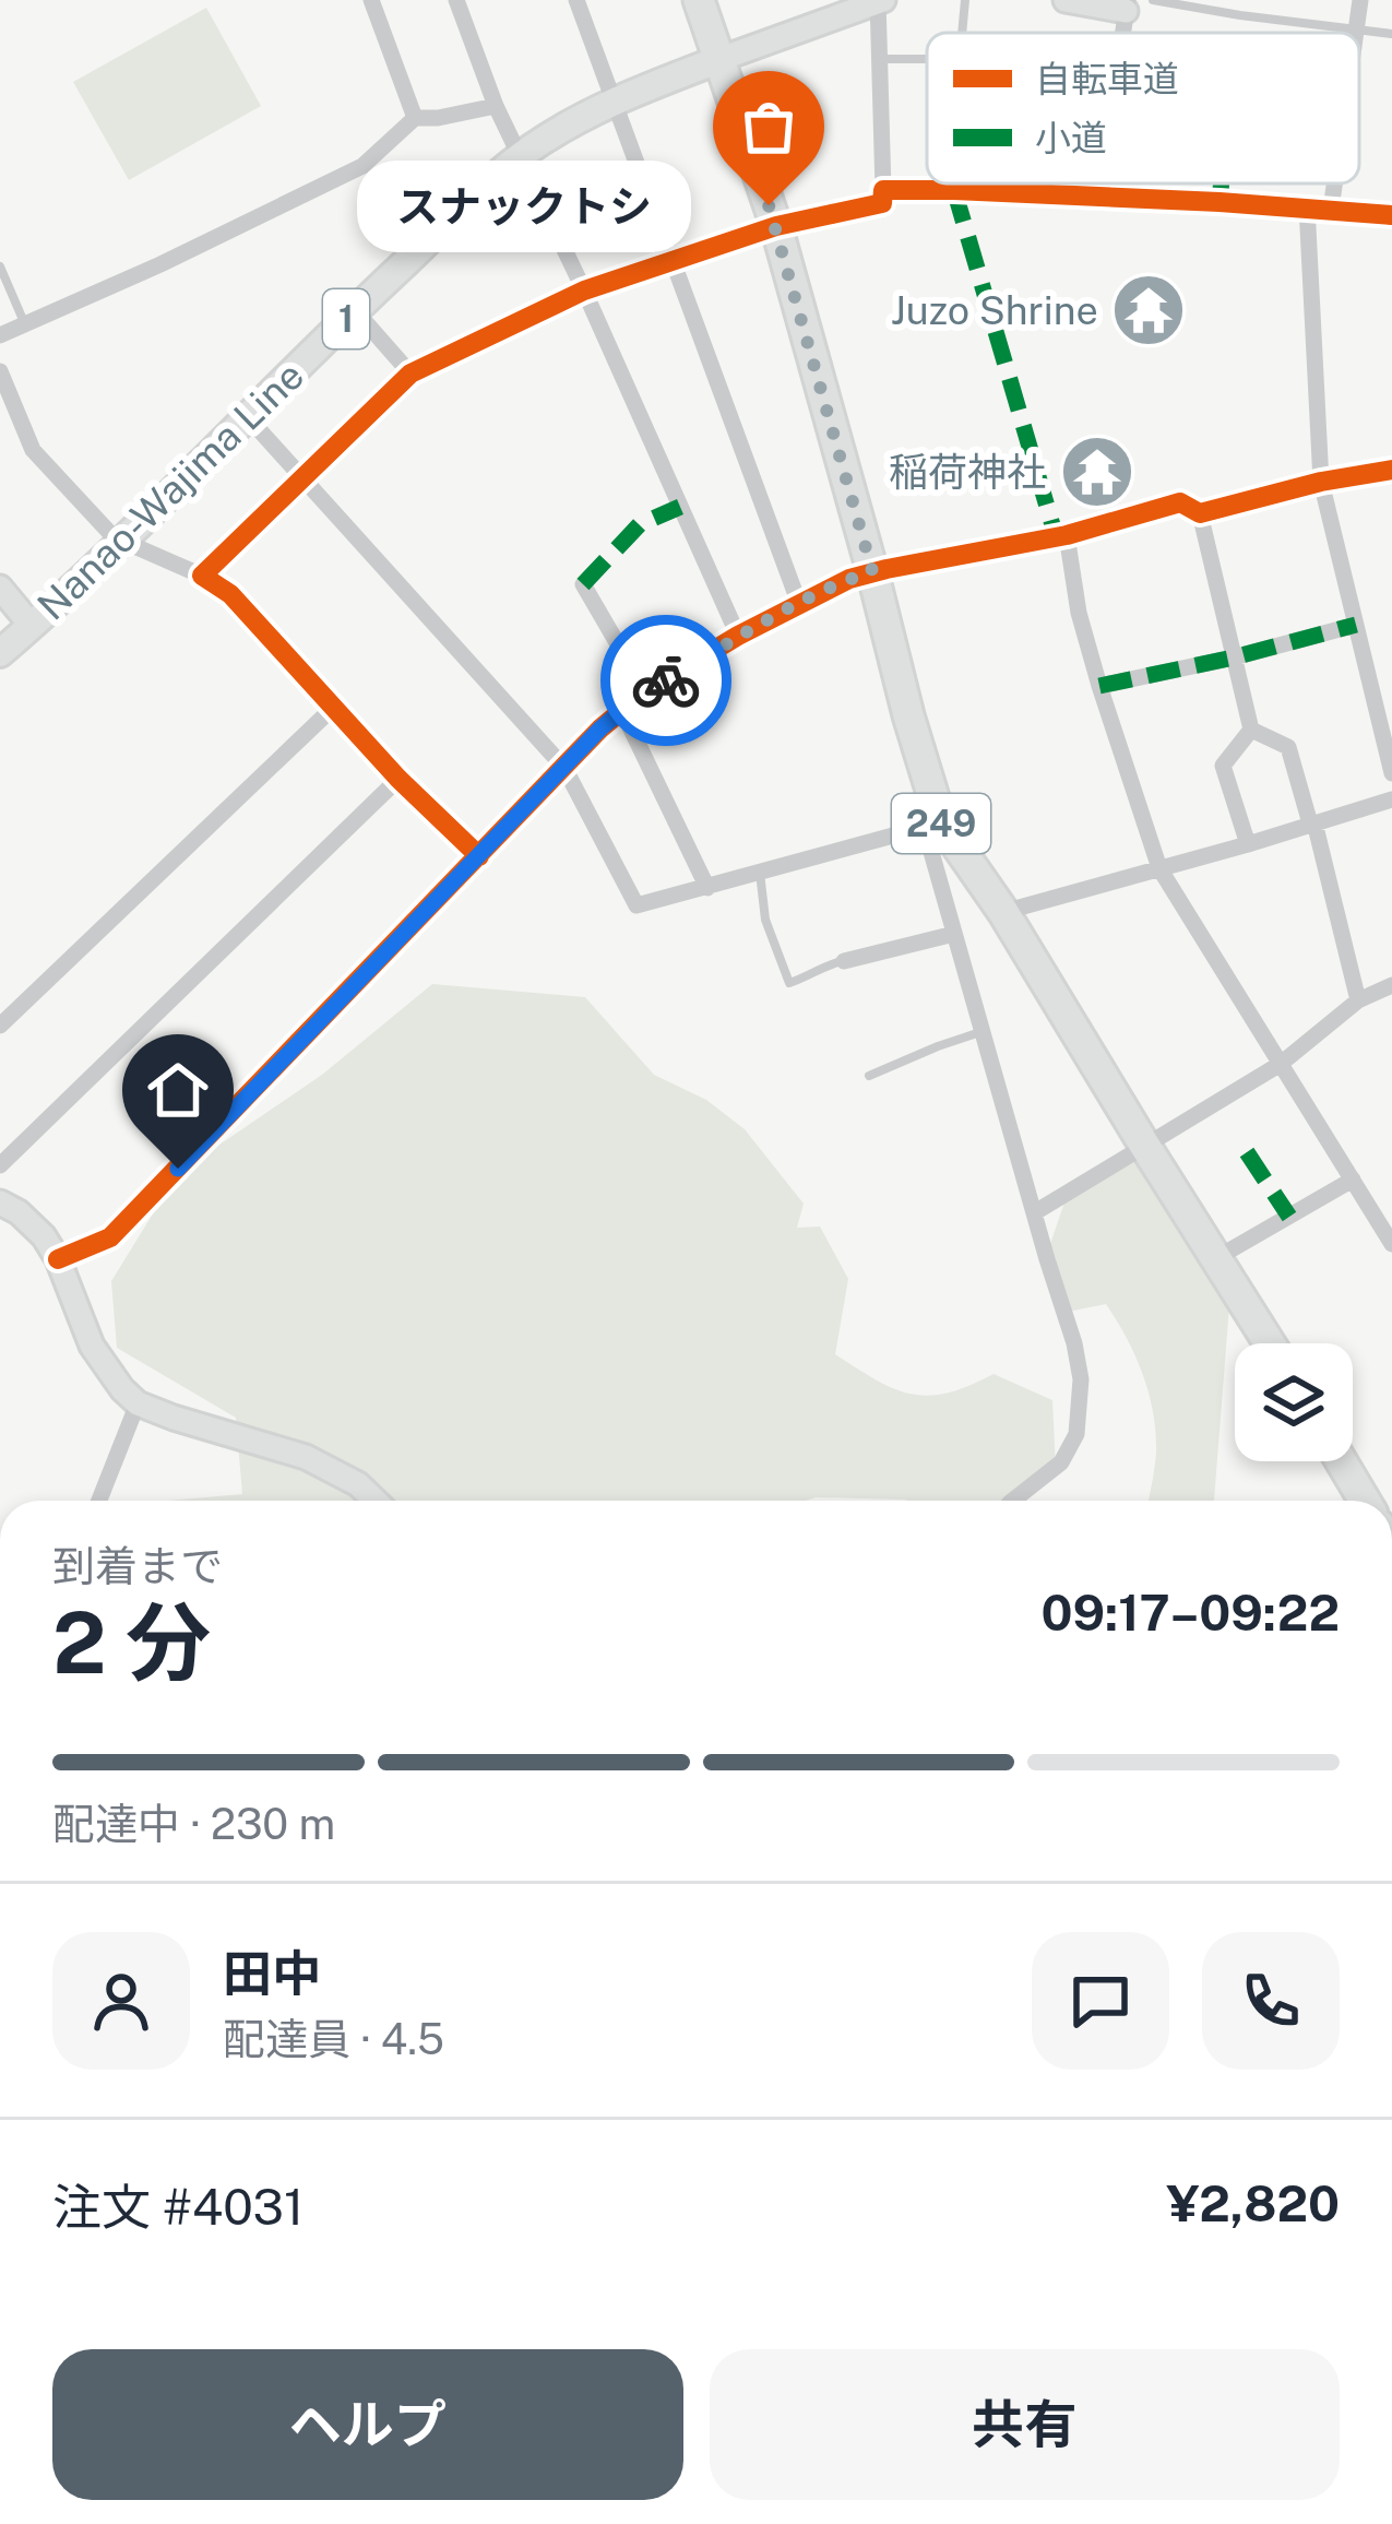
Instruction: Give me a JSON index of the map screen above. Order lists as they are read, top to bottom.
{
  "streets": {
    "highway": ["249"],
    "main road": ["1", "Nanao-Wajima Line"]
  },
  "crossings": [
    ["Nanao-Wajima Line", "249"]
  ],
  "places": {
    "other": ["スナックトシ"],
    "temple": ["Juzo Shrine", "稲荷神社"]
  },
  "legend": ["自転車道", "小道"],
  "page": {
    "bubble": "スナックトシ",
    "heading": ["2 分", "到着まで", "09:17–09:22"],
    "panel": [
      "田中",
      "配達員 · 4.5",
      "注文 #4031",
      "¥2,820"
    ],
    "bar": "配達中 · 230 m",
    "buttons": ["ヘルプ", "共有"]
  }
}
